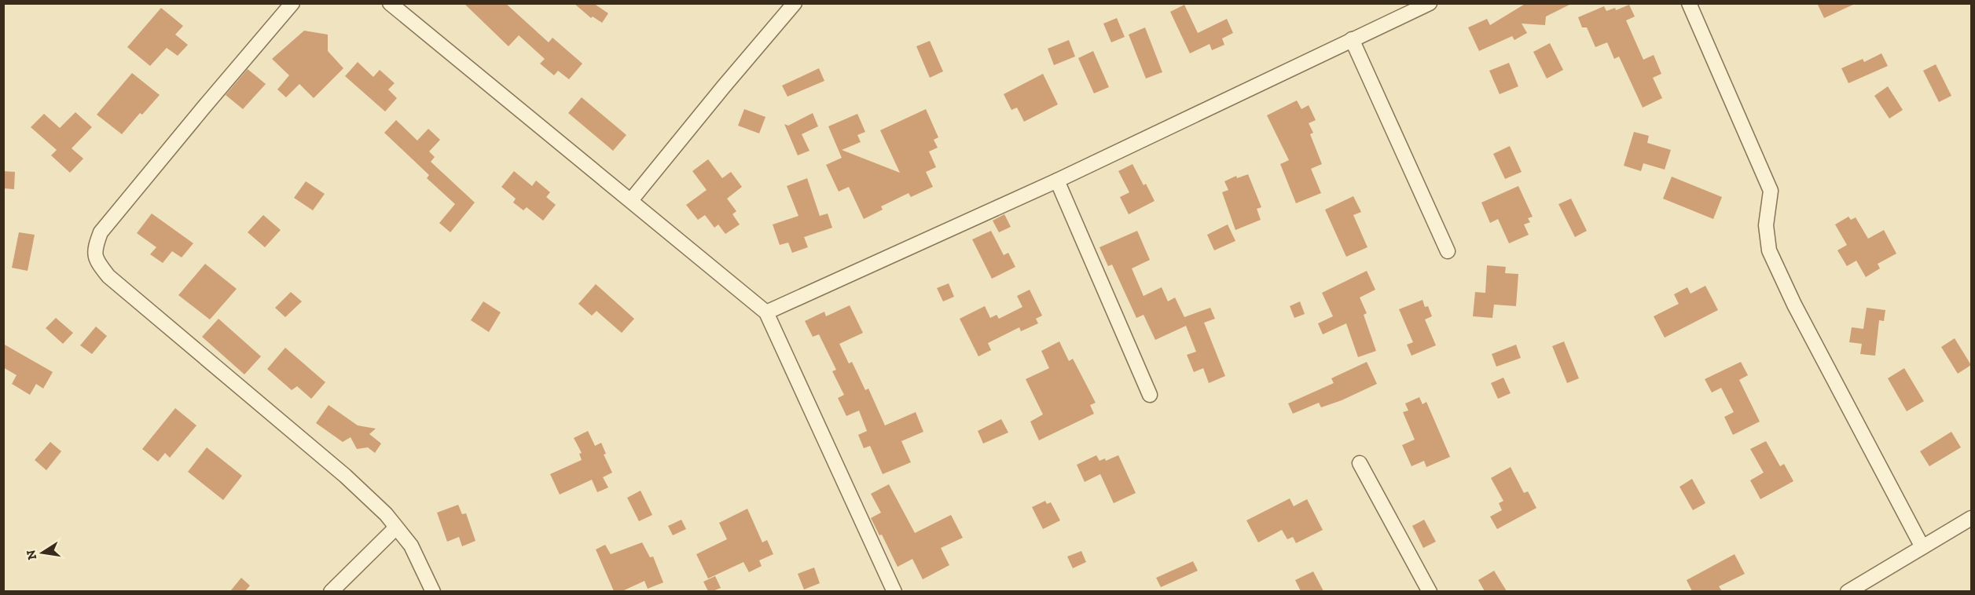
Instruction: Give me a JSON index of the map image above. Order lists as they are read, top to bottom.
{
  "north": "left"
}
